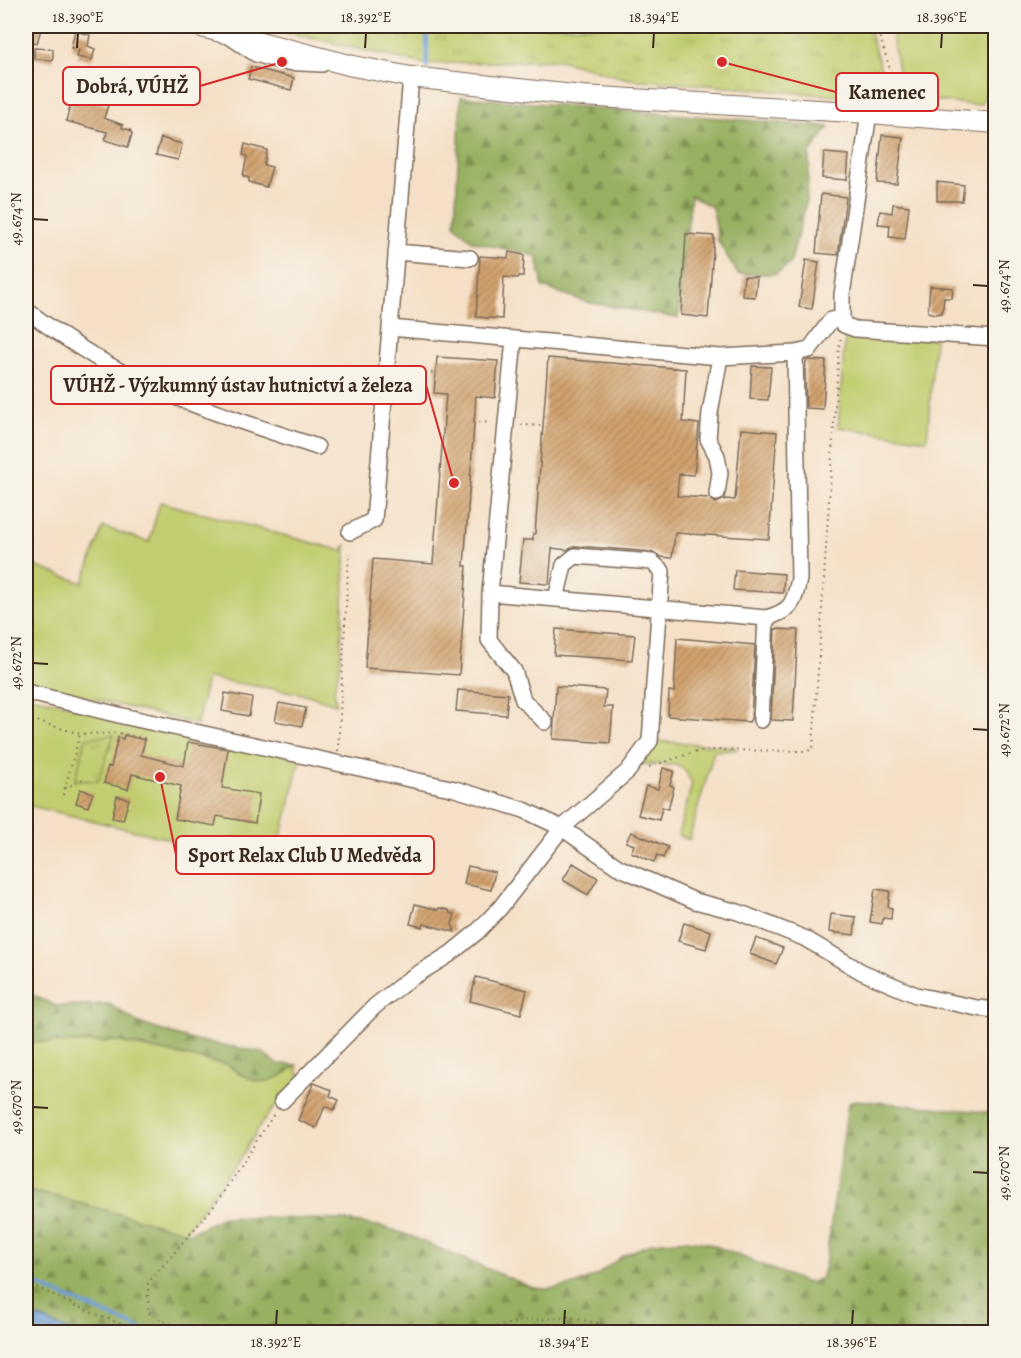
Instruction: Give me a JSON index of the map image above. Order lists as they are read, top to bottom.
{
  "places": [
    "Dobrá, VÚHŽ",
    "Kamenec",
    "VÚHŽ - Výzkumný ústav hutnictví a železa",
    "Sport Relax Club U Medvěda"
  ],
  "coordinates": [
    "18.390°E",
    "18.392°E",
    "18.394°E",
    "18.396°E",
    "49.674°N",
    "49.672°N",
    "49.670°N"
  ]
}
